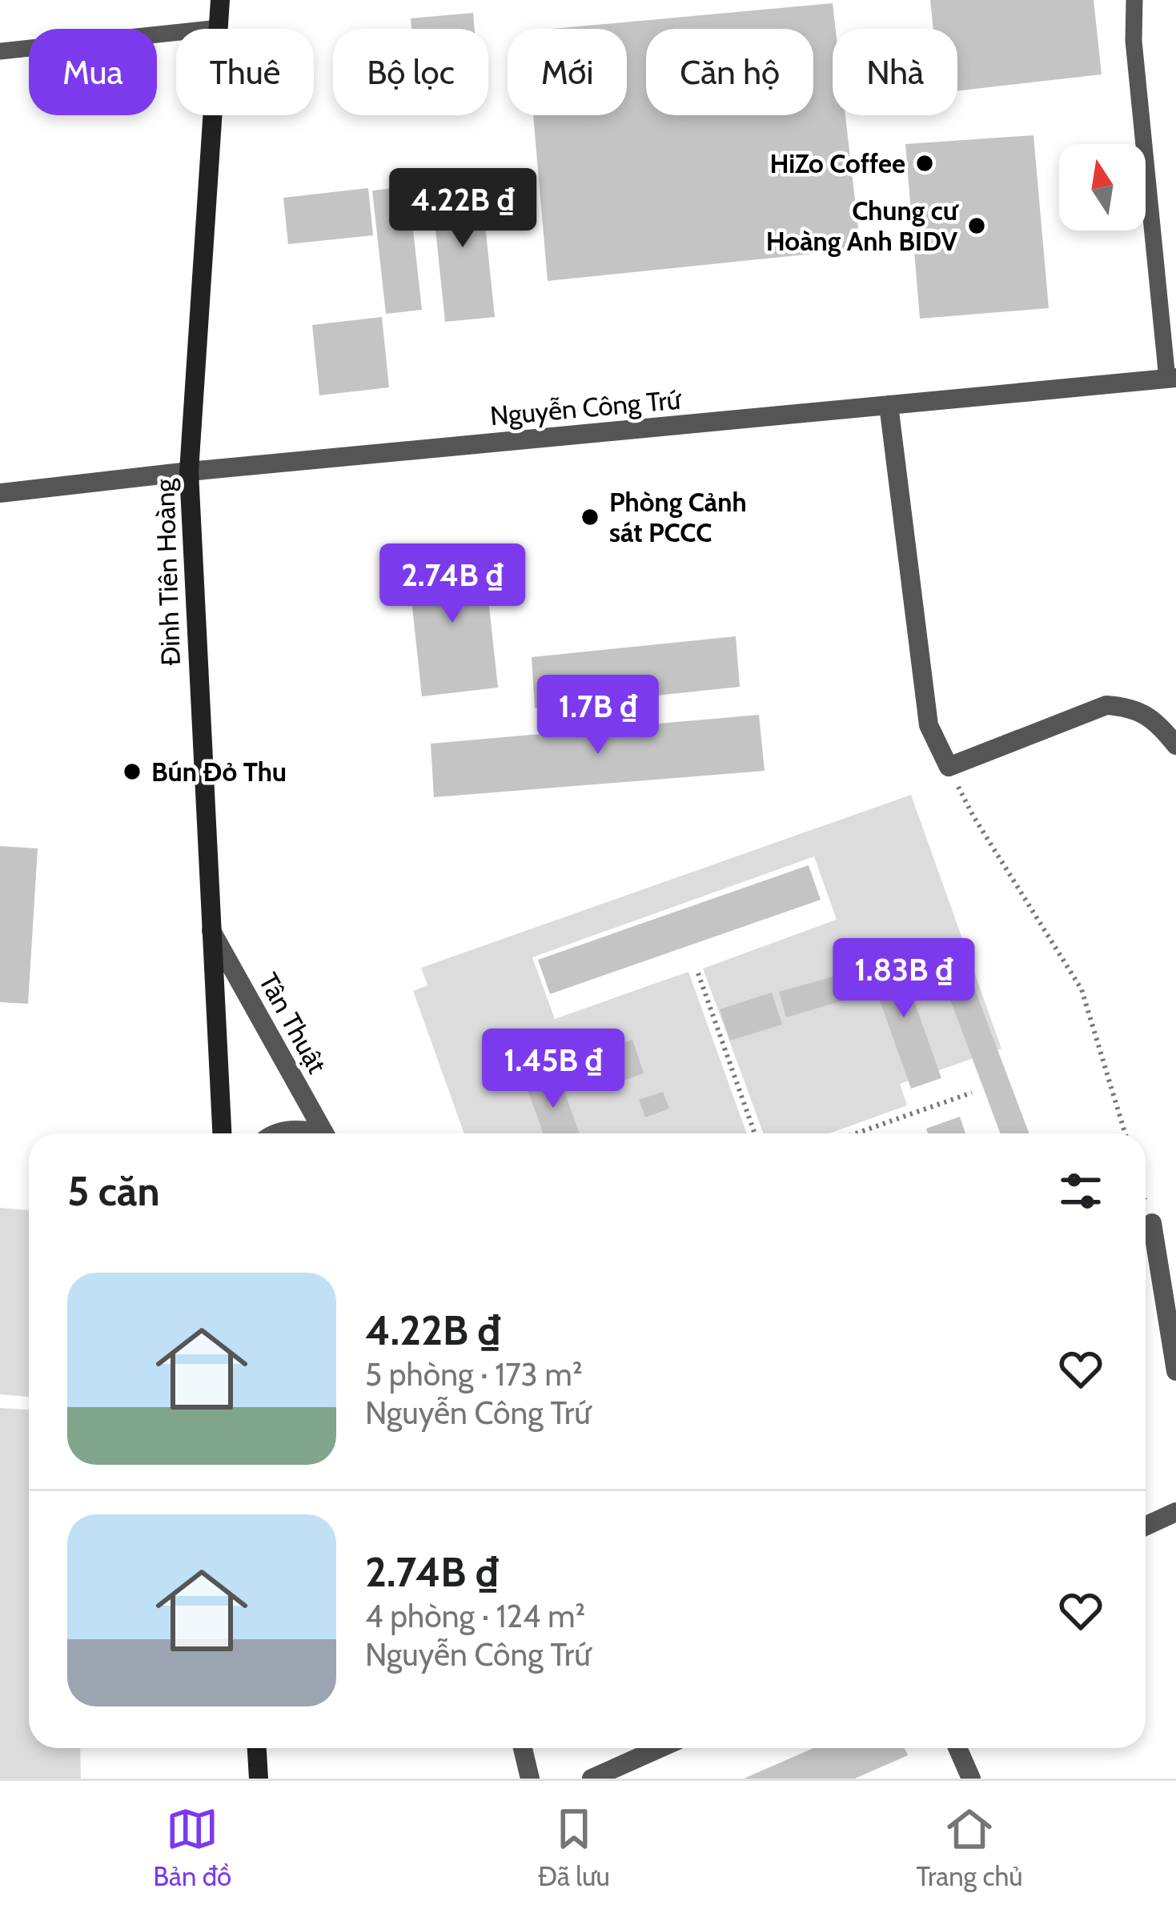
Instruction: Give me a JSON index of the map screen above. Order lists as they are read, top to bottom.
{
  "streets": {
    "street": ["Nguyễn Công Trứ", "Đinh Tiên Hoàng", "Tân Thuật"]
  },
  "crossings": [
    ["Nguyễn Công Trứ", "Đinh Tiên Hoàng"],
    ["Đinh Tiên Hoàng", "Tân Thuật"]
  ],
  "places": [
    "HiZo Coffee",
    "Chung cư Hoàng Anh BIDV",
    "Phòng Cảnh sát PCCC",
    "Bún Đỏ Thu"
  ],
  "north": "top",
  "page": {
    "chip": [
      "Mua",
      "Thuê",
      "Bộ lọc",
      "Mới",
      "Căn hộ",
      "Nhà"
    ],
    "price": [
      "4.22B ₫",
      "2.74B ₫",
      "1.7B ₫",
      "1.83B ₫",
      "1.45B ₫"
    ],
    "heading": "5 căn",
    "list": [
      {
        "name": "4.22B ₫",
        "note": "5 phòng · 173 m² · Nguyễn Công Trứ"
      },
      {
        "name": "2.74B ₫",
        "note": "4 phòng · 124 m² · Nguyễn Công Trứ"
      }
    ],
    "tabs": ["Bản đồ", "Đã lưu", "Trang chủ"]
  }
}
